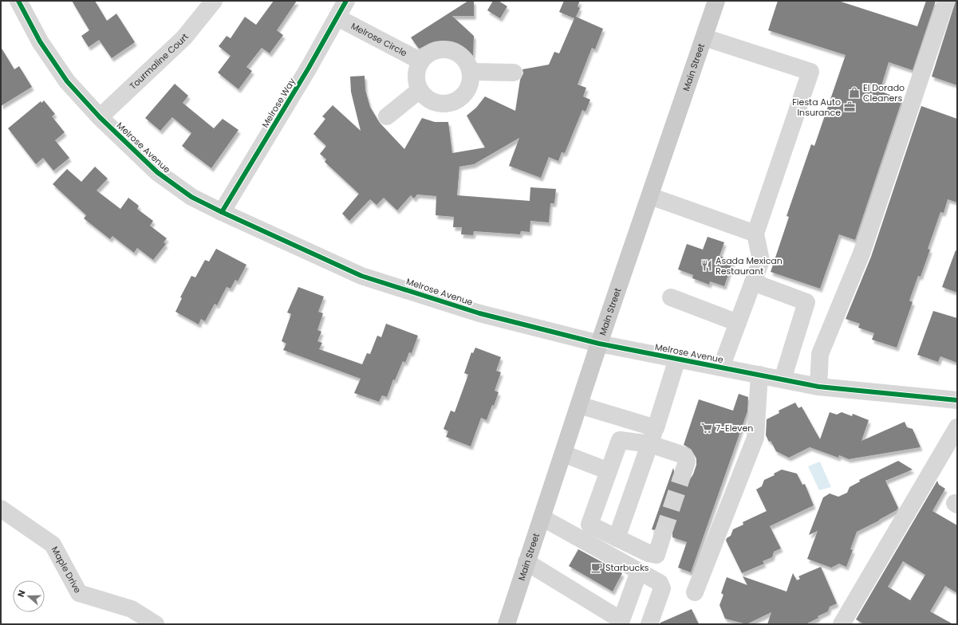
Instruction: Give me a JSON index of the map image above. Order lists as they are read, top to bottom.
{
  "streets": {
    "main road": ["Main Street"],
    "street": [
      "Melrose Circle",
      "Tourmaline Court",
      "Melrose Way",
      "Melrose Avenue",
      "Maple Drive"
    ]
  },
  "crossings": [
    ["Melrose Circle", "Melrose Way"],
    ["Tourmaline Court", "Melrose Avenue"],
    ["Main Street", "Melrose Avenue"],
    ["Melrose Way", "Melrose Avenue"]
  ],
  "places": {
    "shop": ["El Dorado Cleaners"],
    "office": ["Fiesta Auto Insurance"],
    "restaurant": ["Asada Mexican Restaurant"],
    "supermarket": ["7-Eleven"],
    "cafe": ["Starbucks"]
  },
  "north": "left"
}
